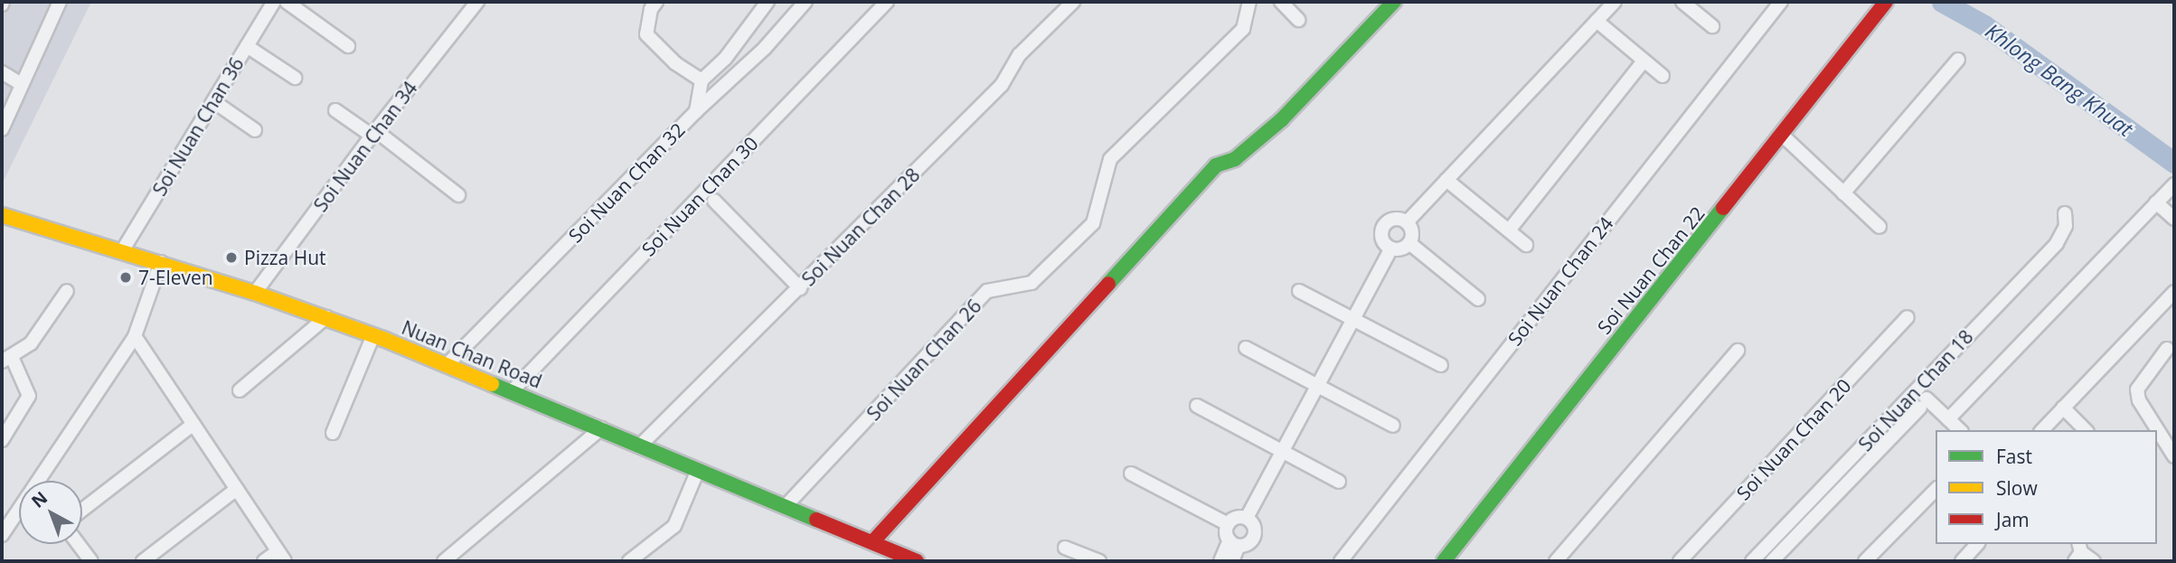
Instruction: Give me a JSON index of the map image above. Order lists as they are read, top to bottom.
{
  "streets": {
    "street": [
      "Soi Nuan Chan 36",
      "Soi Nuan Chan 34",
      "Soi Nuan Chan 32",
      "Soi Nuan Chan 30",
      "Soi Nuan Chan 28",
      "Soi Nuan Chan 22",
      "Soi Nuan Chan 24",
      "Nuan Chan Road",
      "Soi Nuan Chan 26",
      "Soi Nuan Chan 18",
      "Soi Nuan Chan 20"
    ]
  },
  "crossings": [
    ["Soi Nuan Chan 36", "Nuan Chan Road"],
    ["Soi Nuan Chan 34", "Nuan Chan Road"],
    ["Soi Nuan Chan 32", "Nuan Chan Road"],
    ["Soi Nuan Chan 30", "Nuan Chan Road"],
    ["Soi Nuan Chan 28", "Nuan Chan Road"],
    ["Nuan Chan Road", "Soi Nuan Chan 26"]
  ],
  "water": ["Khlong Bang Khuat"],
  "places": ["Pizza Hut", "7-Eleven"],
  "legend": ["Fast", "Slow", "Jam"],
  "north": "top left"
}
